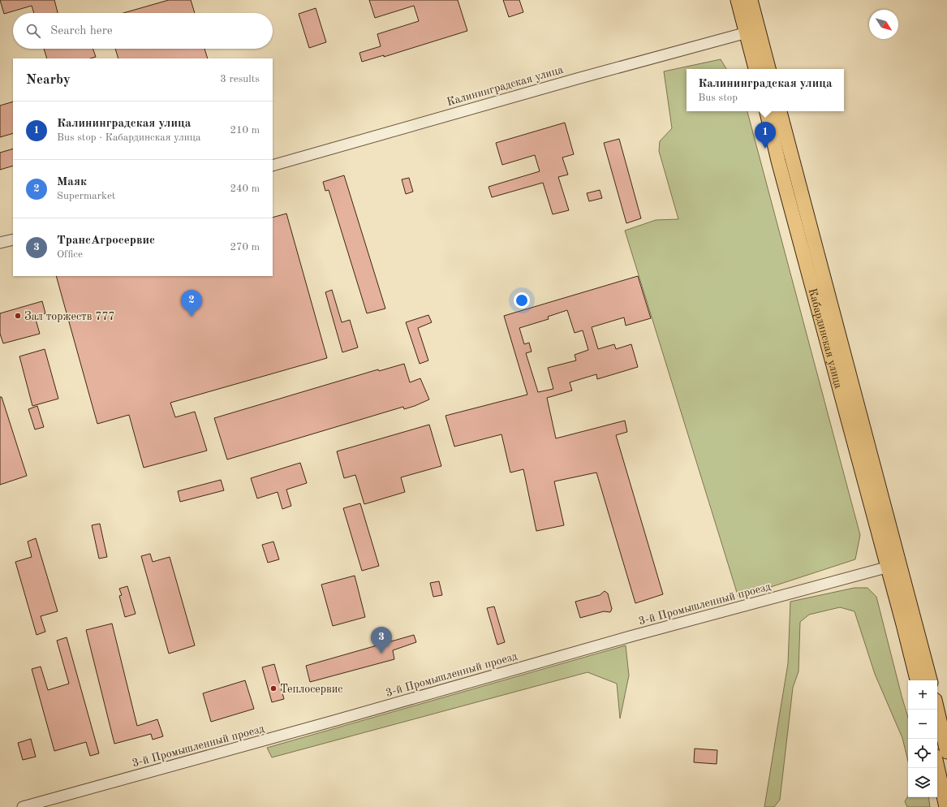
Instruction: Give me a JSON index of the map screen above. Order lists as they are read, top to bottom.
{
  "streets": {
    "main road": ["Кабардинская улица"],
    "street": ["Калининградская улица", "3-й Промышленный проезд"]
  },
  "crossings": [
    ["Кабардинская улица", "3-й Промышленный проезд"]
  ],
  "places": ["Зал торжеств 777", "Теплосервис"],
  "north": "bottom right",
  "page": {
    "search": "Search here",
    "heading": ["Nearby", "3 results"],
    "popup": ["Калининградская улица", "Bus stop"],
    "list": [
      {
        "mark": "1",
        "name": "Калининградская улица",
        "note": "Bus stop · Кабардинская улица",
        "value": "210 m"
      },
      {
        "mark": "2",
        "name": "Маяк",
        "note": "Supermarket",
        "value": "240 m"
      },
      {
        "mark": "3",
        "name": "ТрансАгросервис",
        "note": "Office",
        "value": "270 m"
      }
    ],
    "pins": ["1", "2", "3"],
    "map_buttons": ["+", "−"]
  }
}
